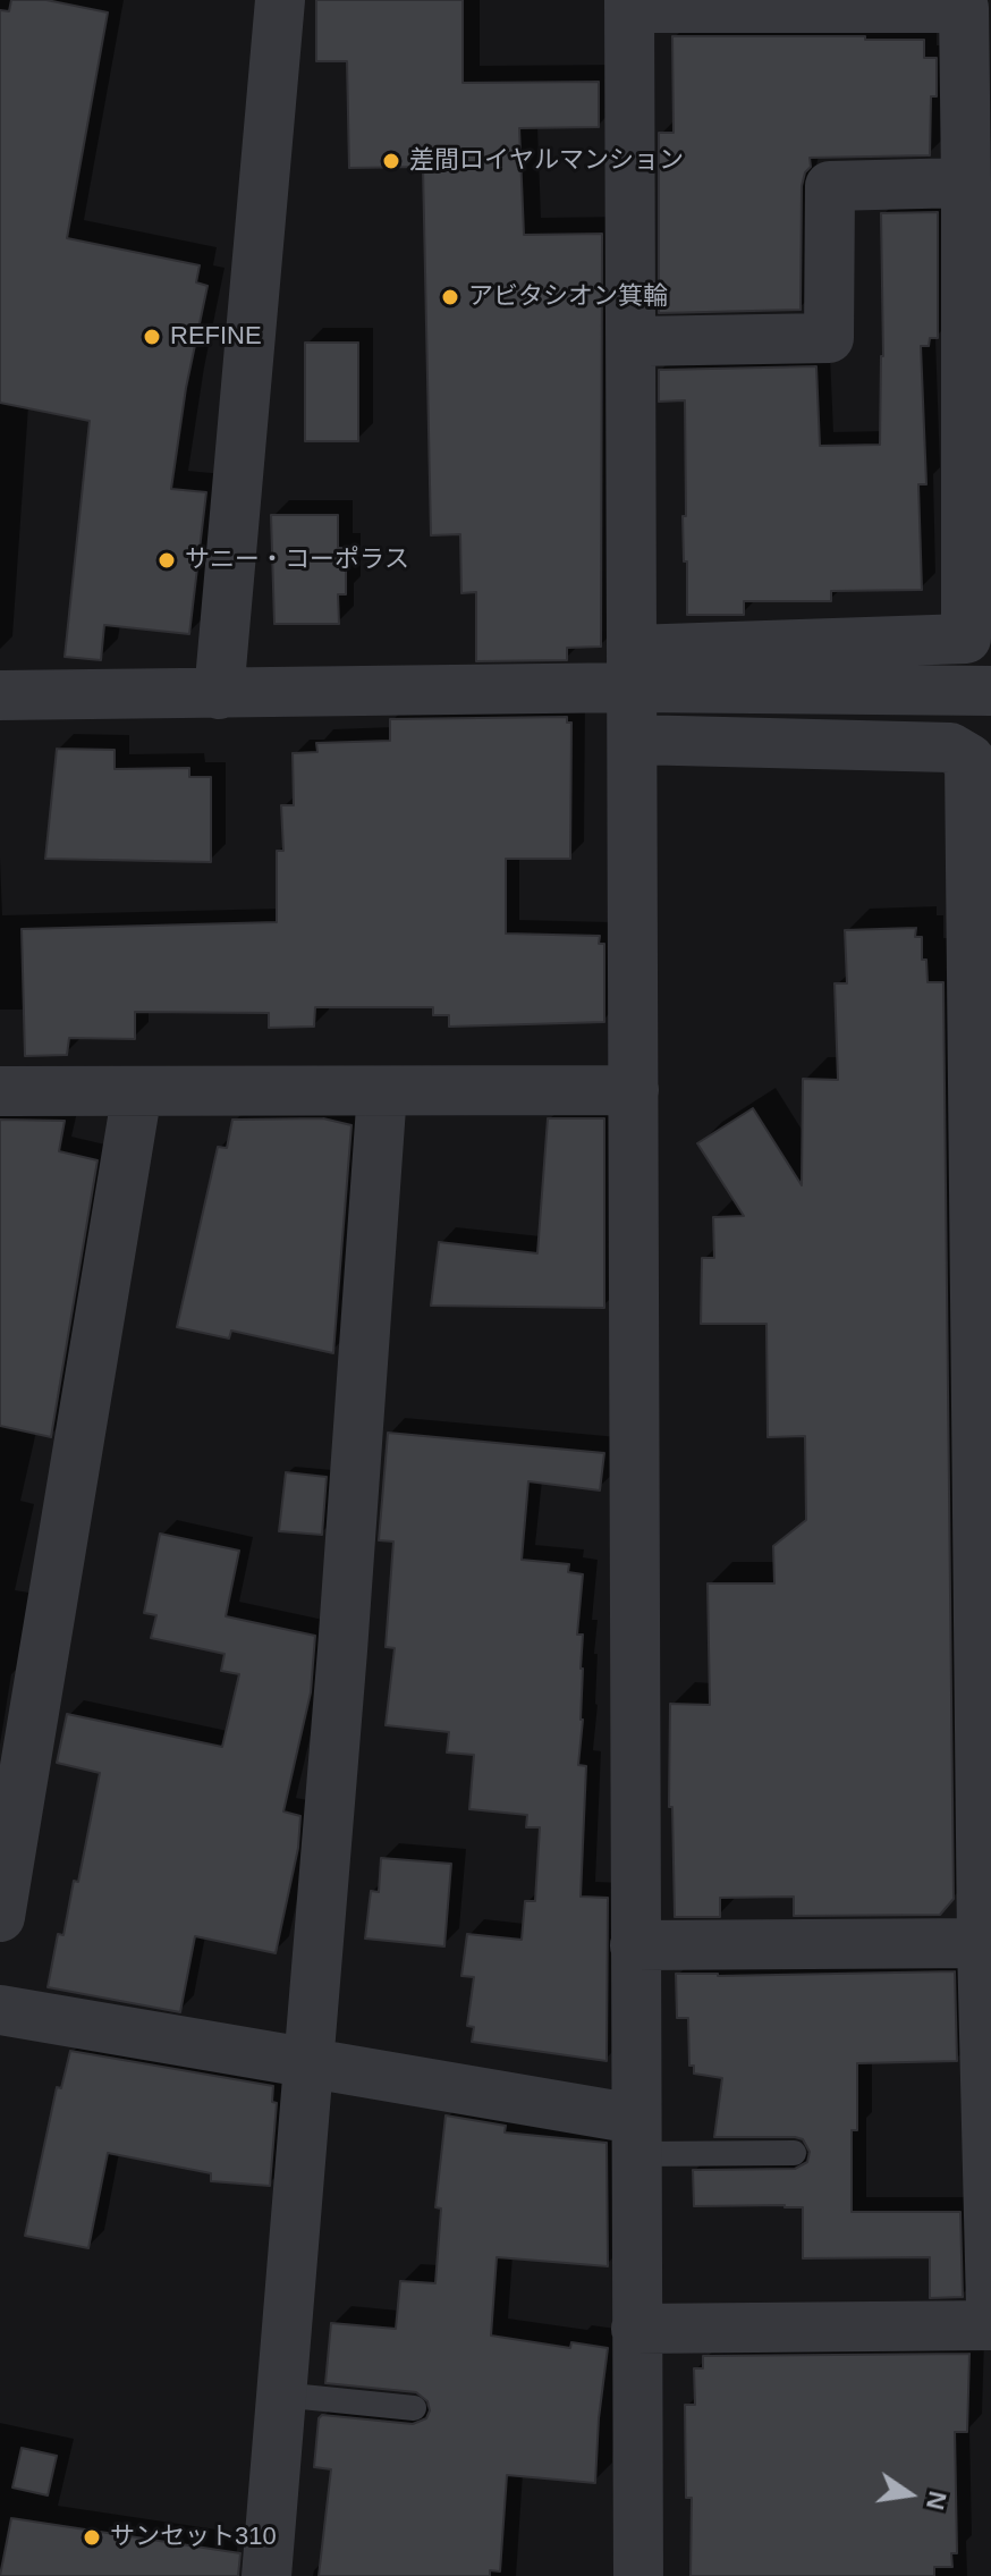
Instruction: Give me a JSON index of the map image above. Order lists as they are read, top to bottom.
{
  "places": [
    "差間ロイヤルマンション",
    "アビタシオン箕輪",
    "REFINE",
    "サニー・コーポラス",
    "サンセット310"
  ],
  "north": "right"
}
